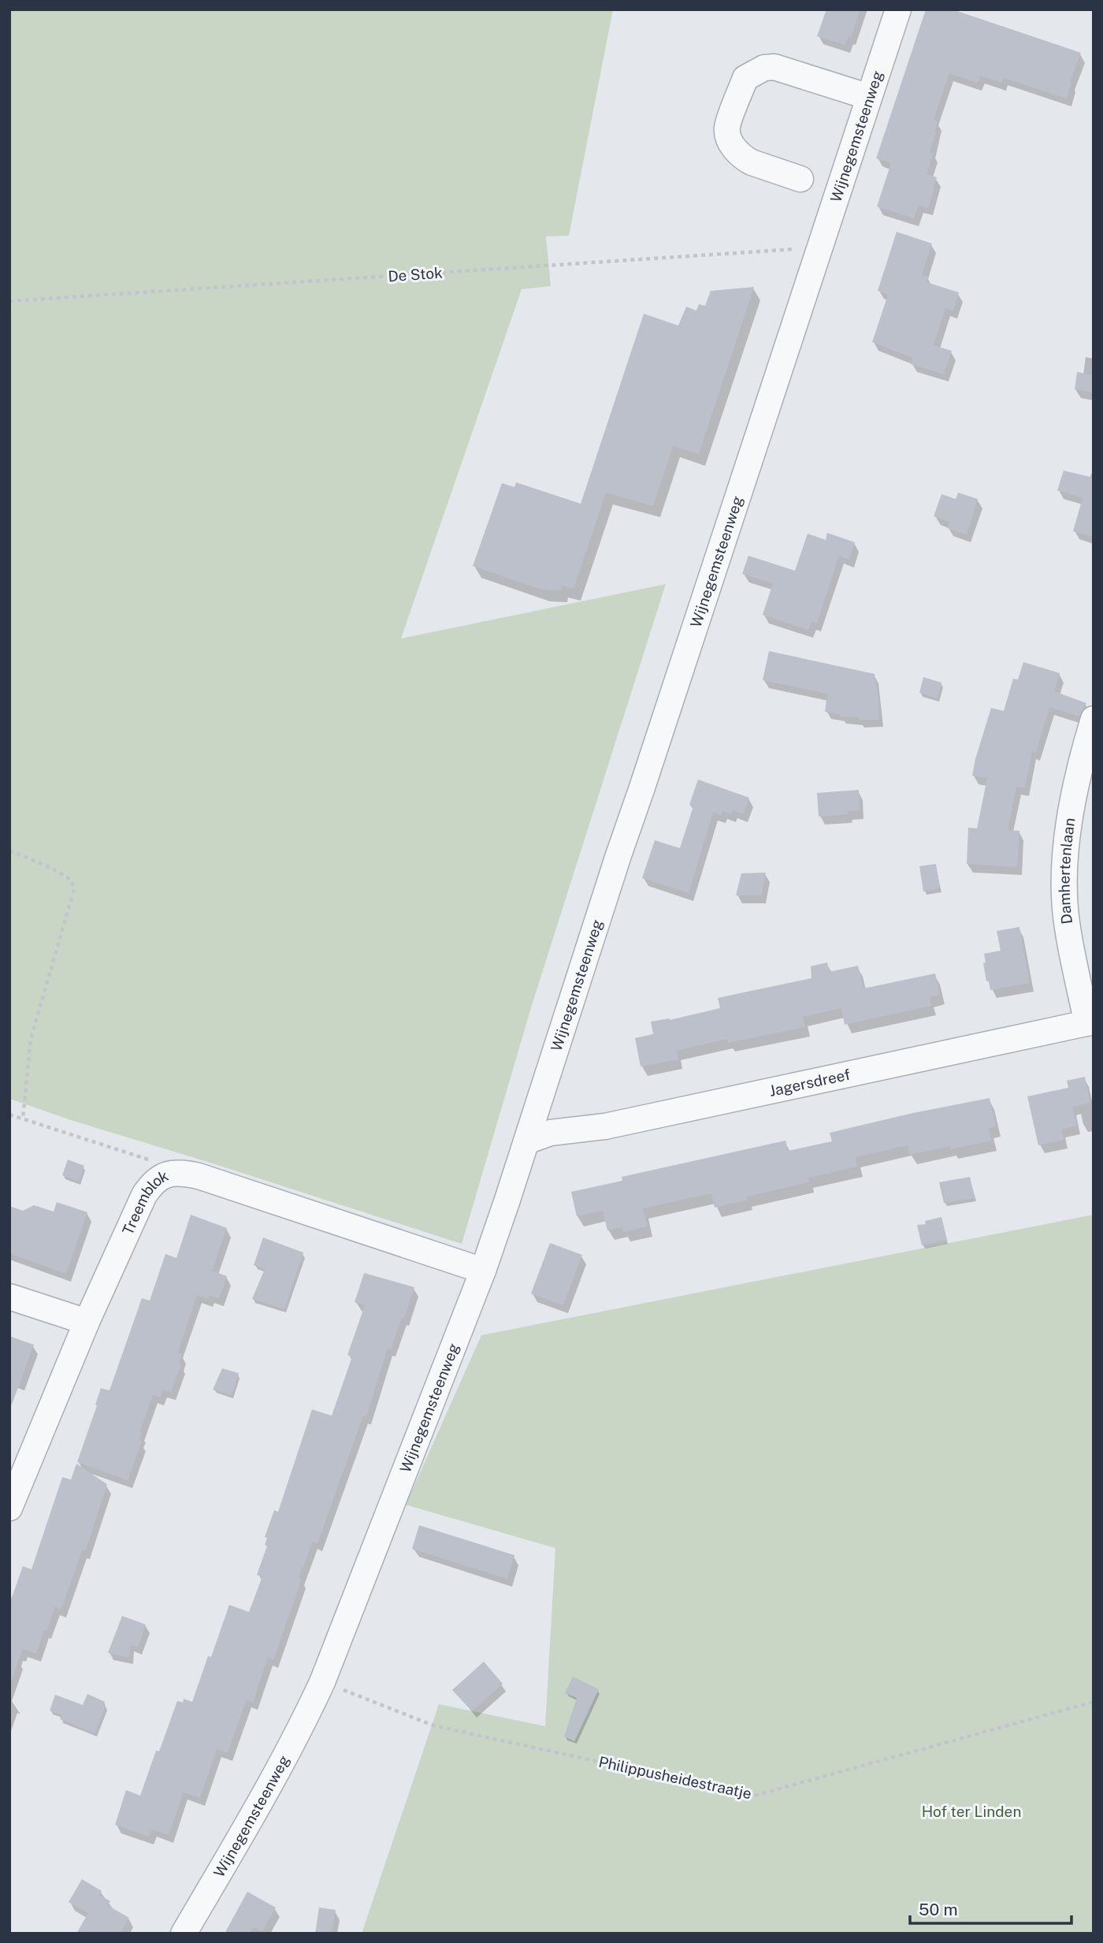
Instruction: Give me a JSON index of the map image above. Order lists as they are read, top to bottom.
{
  "streets": {
    "street": [
      "Wijnegemsteenweg",
      "Damhertenlaan",
      "Jagersdreef",
      "Treemblok"
    ],
    "path": ["De Stok", "Philippusheidestraatje"]
  },
  "crossings": [
    ["Wijnegemsteenweg", "De Stok"],
    ["Wijnegemsteenweg", "Jagersdreef"],
    ["Wijnegemsteenweg", "Treemblok"],
    ["Wijnegemsteenweg", "Philippusheidestraatje"],
    ["Damhertenlaan", "Jagersdreef"]
  ],
  "parks": ["Hof ter Linden"],
  "scale_bar": "50 m"
}
